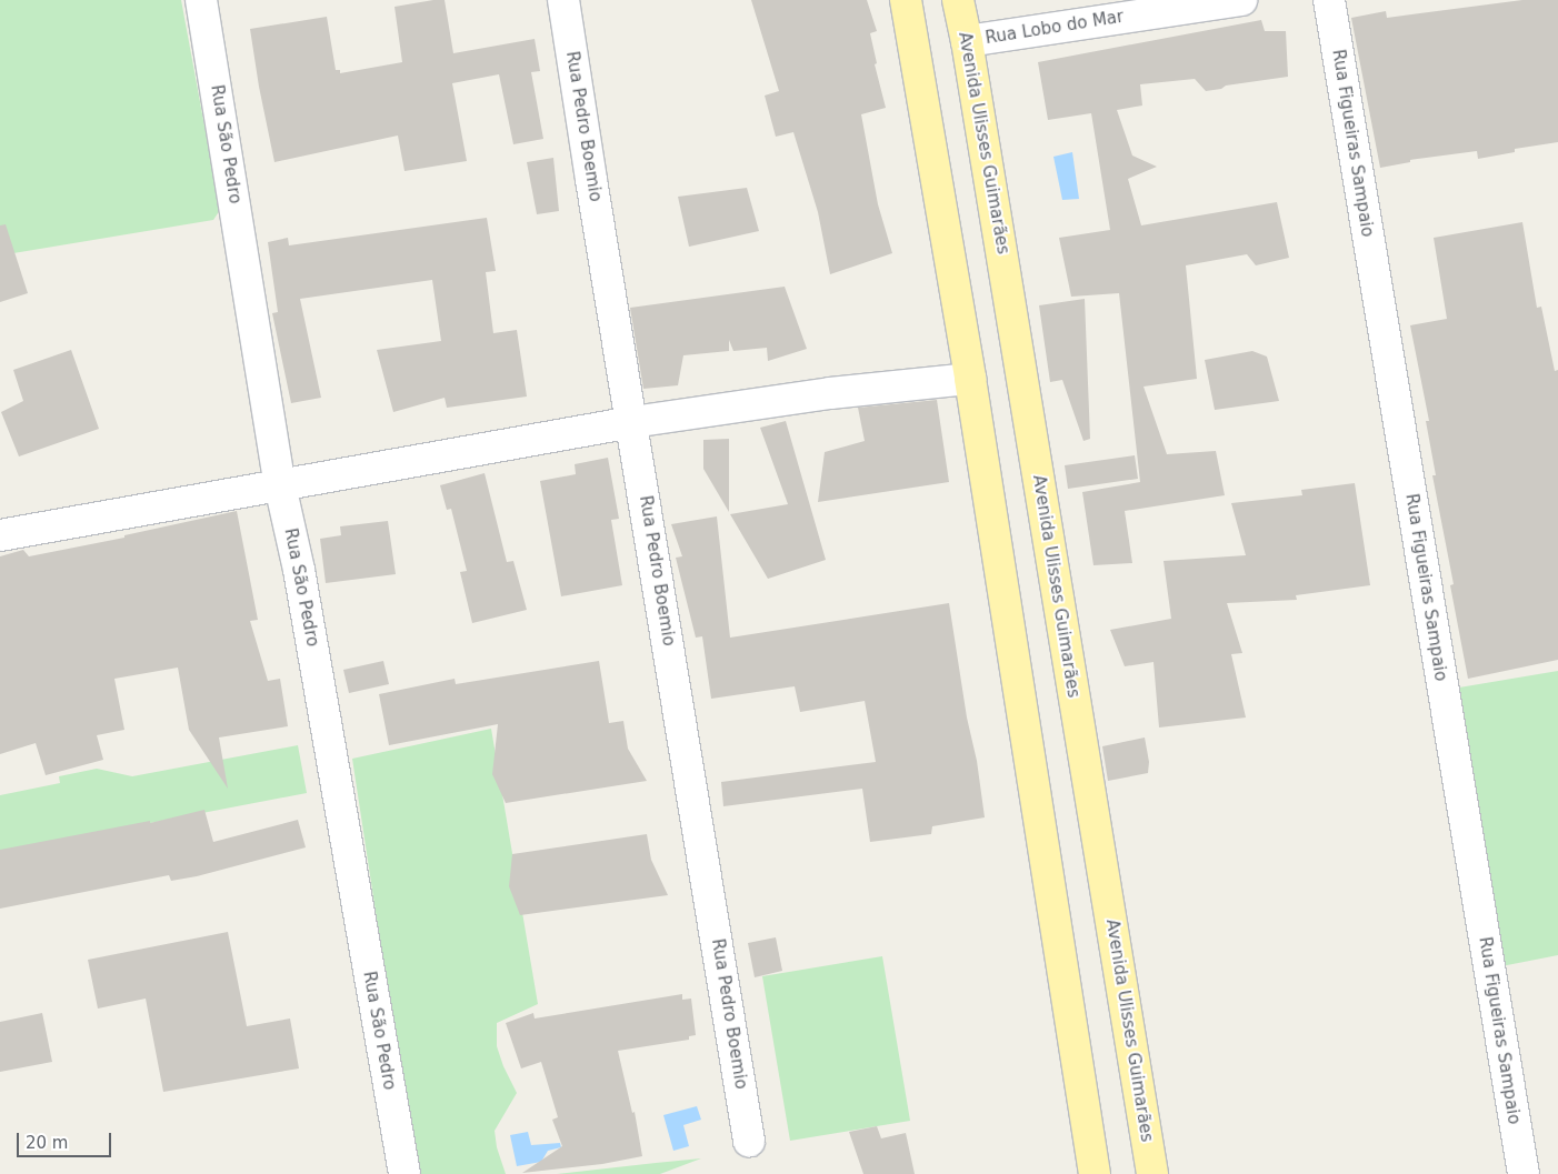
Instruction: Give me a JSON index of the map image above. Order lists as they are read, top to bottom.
{
  "streets": {
    "main road": ["Avenida Ulisses Guimarães"],
    "street": [
      "Rua Lobo do Mar",
      "Rua Pedro Boemio",
      "Rua Figueiras Sampaio",
      "Rua São Pedro"
    ]
  },
  "crossings": [
    ["Rua Lobo do Mar", "Avenida Ulisses Guimarães"]
  ],
  "scale_bar": "20 m"
}
